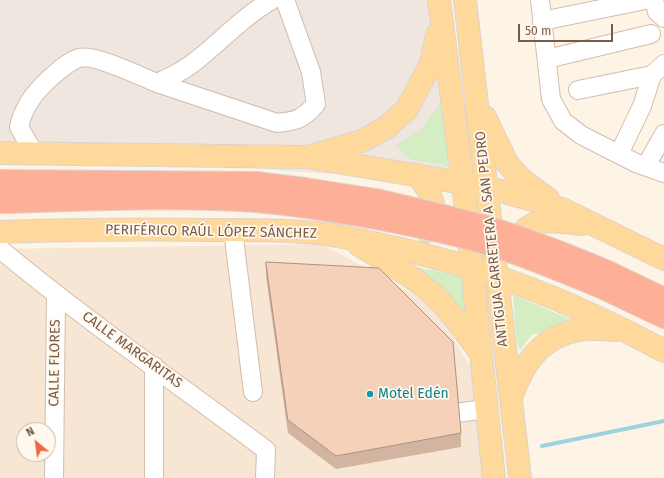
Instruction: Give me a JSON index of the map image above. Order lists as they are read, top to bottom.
{
  "streets": {
    "highway": ["PERIFÉRICO RAÚL LÓPEZ SÁNCHEZ"],
    "main road": ["ANTIGUA CARRETERA A SAN PEDRO"],
    "street": ["CALLE MARGARITAS", "CALLE FLORES"]
  },
  "crossings": [
    ["PERIFÉRICO RAÚL LÓPEZ SÁNCHEZ", "ANTIGUA CARRETERA A SAN PEDRO"],
    ["CALLE MARGARITAS", "CALLE FLORES"]
  ],
  "places": ["Motel Edén"],
  "scale_bar": "50 m",
  "north": "top left"
}
